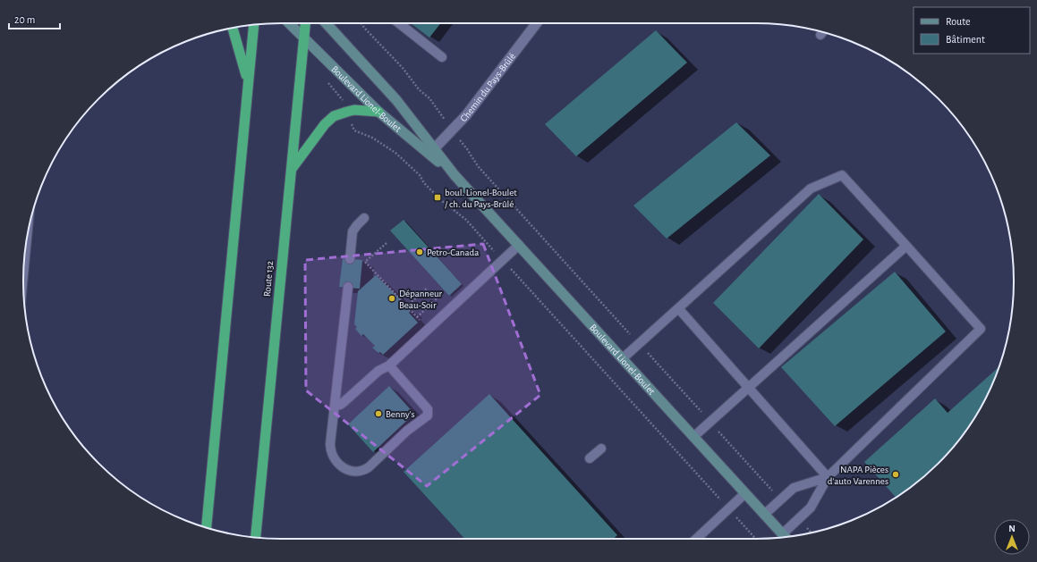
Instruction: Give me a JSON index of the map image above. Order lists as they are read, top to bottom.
{
  "streets": {
    "highway": ["Route 132"],
    "main road": ["Boulevard Lionel-Boulet"],
    "street": ["Chemin du Pays-Brûlé"]
  },
  "crossings": [
    ["Chemin du Pays-Brûlé", "Boulevard Lionel-Boulet"],
    ["Boulevard Lionel-Boulet", "Route 132"]
  ],
  "places": {
    "transit": ["boul. Lionel-Boulet / ch. du Pays-Brûlé"],
    "other": [
      "Petro-Canada",
      "Dépanneur Beau-Soir",
      "Benny's",
      "NAPA Pièces d'auto Varennes"
    ]
  },
  "legend": ["Route", "Bâtiment"],
  "scale_bar": "20 m",
  "north": "top"
}
